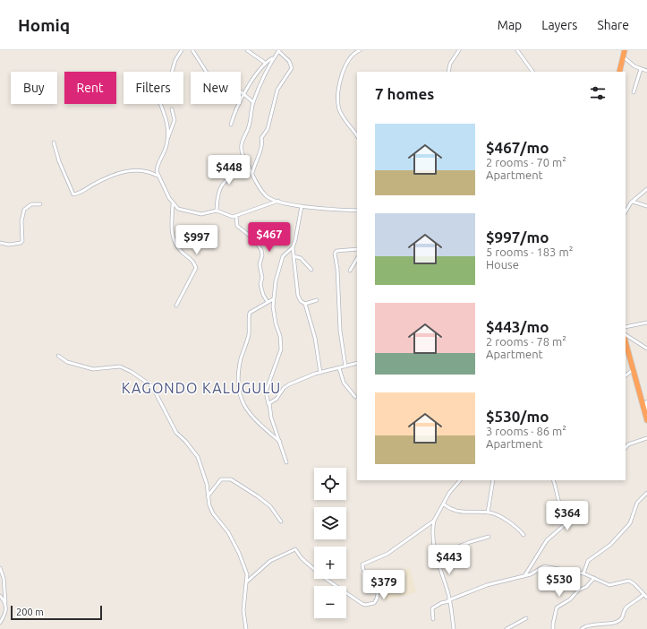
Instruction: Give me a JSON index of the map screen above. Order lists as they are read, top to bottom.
{
  "districts": ["KAGONDO KALUGULU"],
  "scale_bar": "200 m",
  "page": {
    "header": "Homiq",
    "nav": ["Map", "Layers", "Share"],
    "chip": [
      "Buy",
      "Rent",
      "Filters",
      "New"
    ],
    "heading": "7 homes",
    "list": [
      {
        "name": "$467/mo",
        "note": "2 rooms · 70 m² · Apartment"
      },
      {
        "name": "$997/mo",
        "note": "5 rooms · 183 m² · House"
      },
      {
        "name": "$443/mo",
        "note": "2 rooms · 78 m² · Apartment"
      },
      {
        "name": "$530/mo",
        "note": "3 rooms · 86 m² · Apartment"
      }
    ],
    "price": [
      "$448",
      "$467",
      "$997",
      "$364",
      "$443",
      "$530",
      "$379"
    ],
    "map_buttons": ["+", "−"],
    "scale": "200 m"
  }
}
